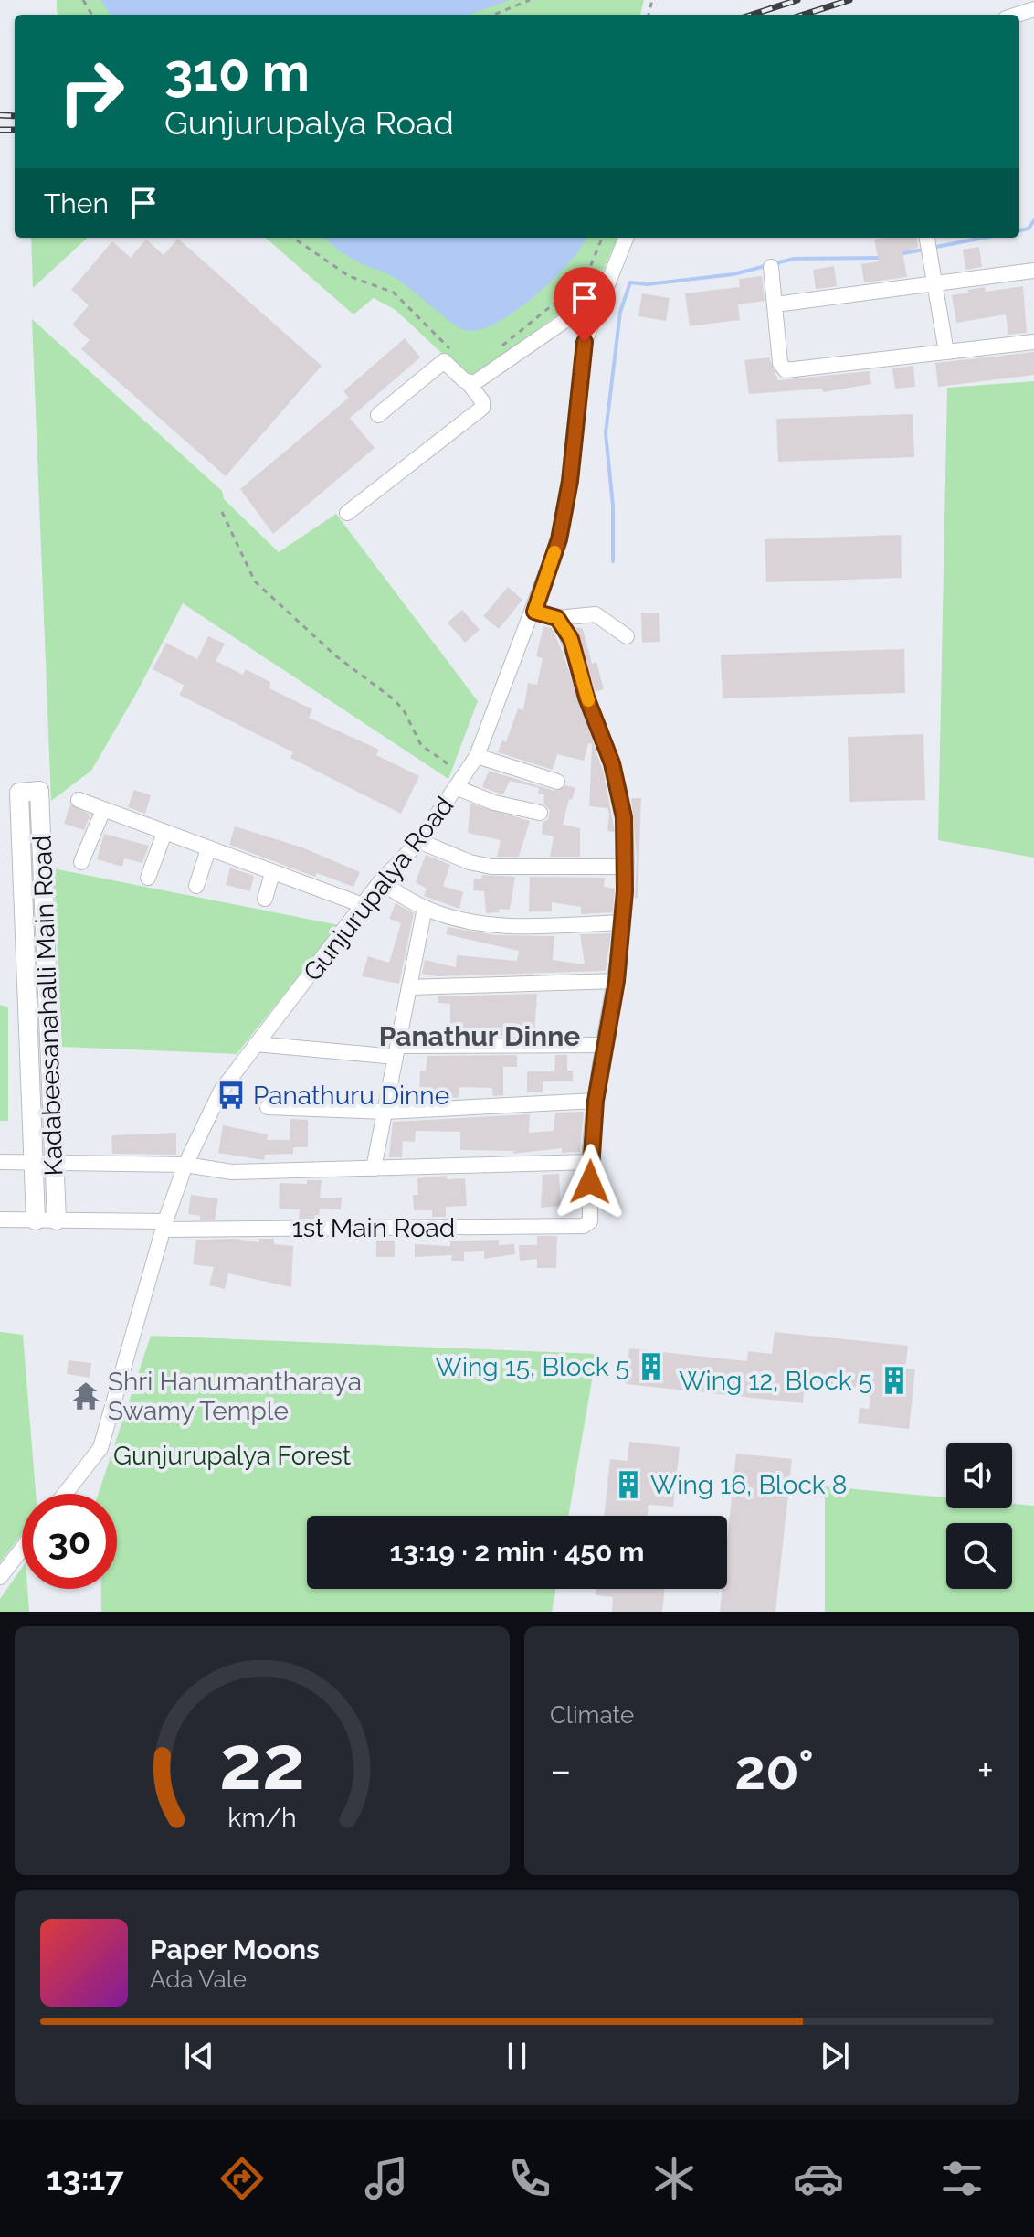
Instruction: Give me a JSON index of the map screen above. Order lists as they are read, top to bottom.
{
  "streets": {
    "main road": ["Kadabeesanahalli Main Road"],
    "street": ["Gunjurupalya Road", "1st Main Road"]
  },
  "crossings": [
    ["Gunjurupalya Road", "1st Main Road"],
    ["Kadabeesanahalli Main Road", "1st Main Road"]
  ],
  "districts": ["Panathur Dinne"],
  "parks": ["Gunjurupalya Forest"],
  "places": {
    "bus stop": ["Panathuru Dinne"],
    "building": ["Wing 15, Block 5", "Wing 12, Block 5", "Wing 16, Block 8"],
    "temple": ["Shri Hanumantharaya Swamy Temple"]
  },
  "page": {
    "turn": ["310 m", "Gunjurupalya Road"],
    "then": "Then",
    "limit": "30",
    "trip": "13:19 · 2 min · 450 m",
    "tile": "Climate",
    "heat": ["−", "20°", "+"],
    "song": ["Paper Moons", "Ada Vale"],
    "tabs": "13:17",
    "gauge": ["22", "km/h"]
  }
}
